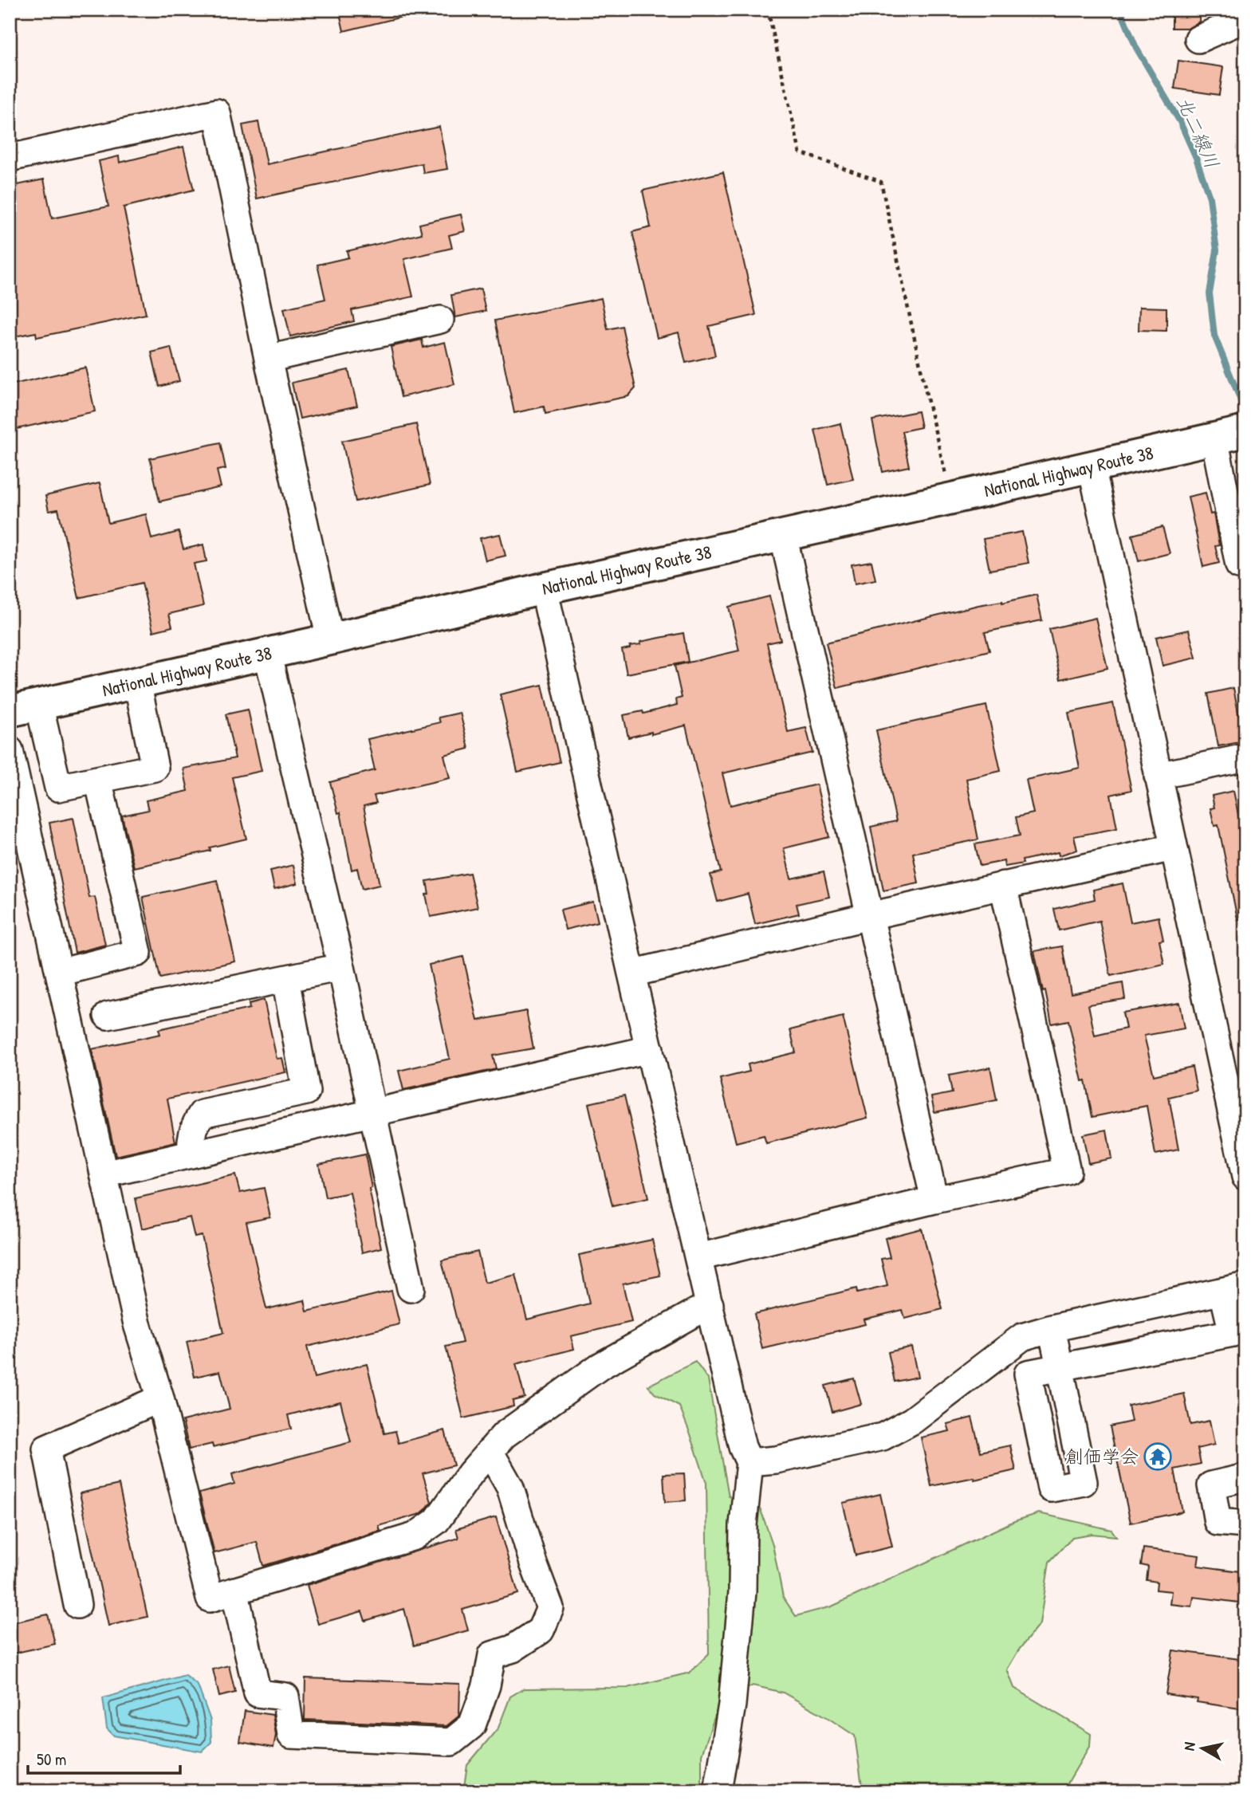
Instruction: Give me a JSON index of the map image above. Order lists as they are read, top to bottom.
{
  "streets": {
    "highway": ["National Highway Route 38"]
  },
  "water": ["北二線川"],
  "places": {
    "temple": ["創価学会"]
  },
  "scale_bar": "50 m",
  "north": "left"
}
